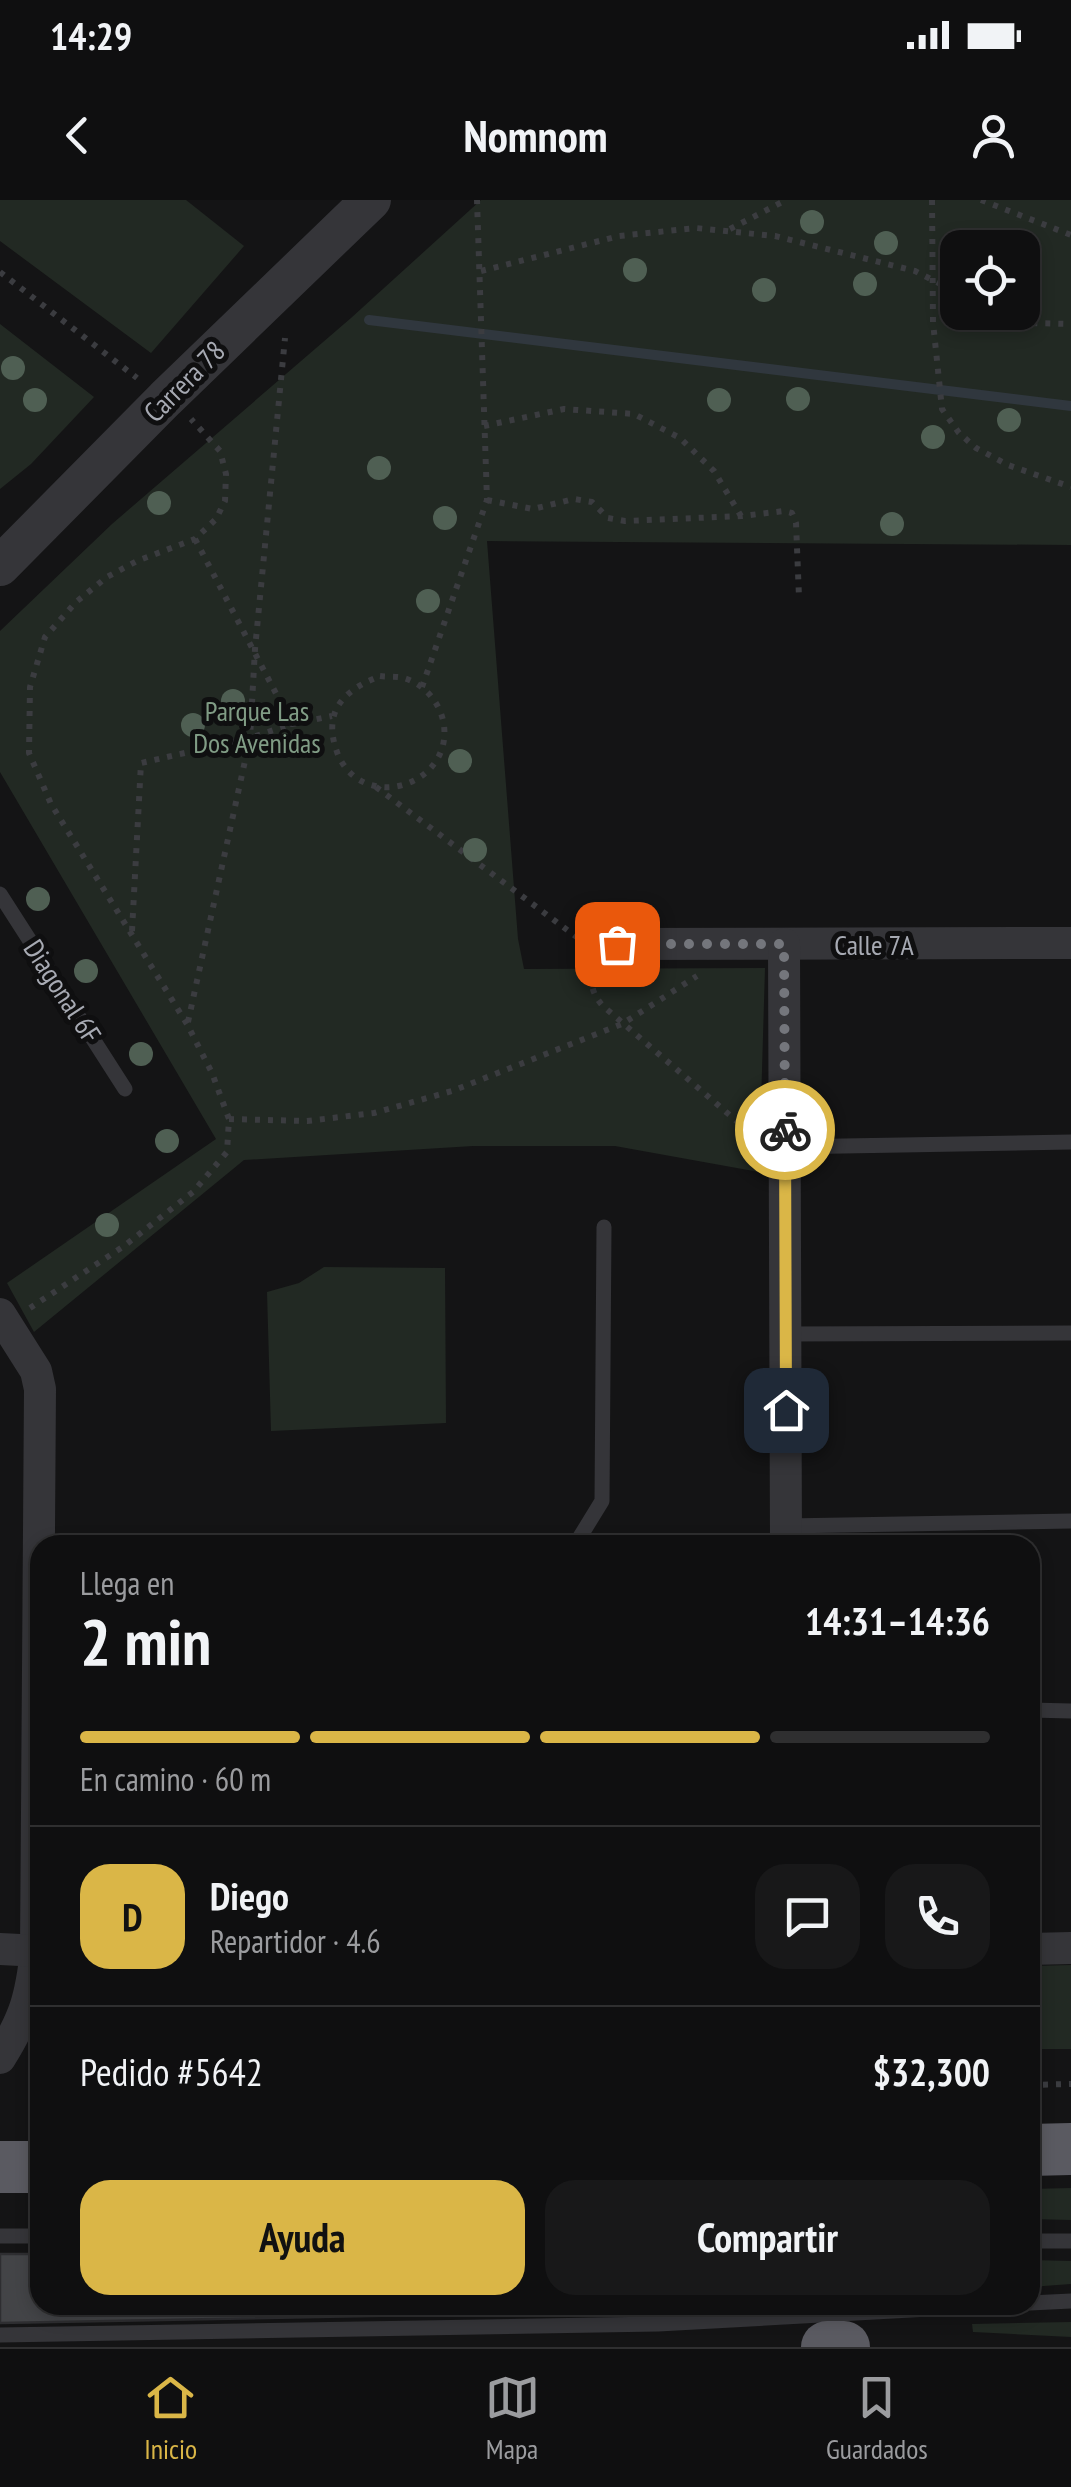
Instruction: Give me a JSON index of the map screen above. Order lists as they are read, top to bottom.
{
  "streets": {
    "street": ["Carrera 78", "Calle 7A"],
    "lane": ["Diagonal 6F"]
  },
  "parks": ["Parque Las Dos Avenidas"],
  "page": {
    "status": "14:29",
    "header": "Nomnom",
    "heading": ["2 min", "Llega en", "14:31–14:36"],
    "panel": [
      "Diego",
      "Repartidor · 4.6",
      "Pedido #5642",
      "$32,300"
    ],
    "bar": "En camino · 60 m",
    "round": "D",
    "buttons": ["Ayuda", "Compartir"],
    "tabs": ["Inicio", "Mapa", "Guardados"]
  }
}
